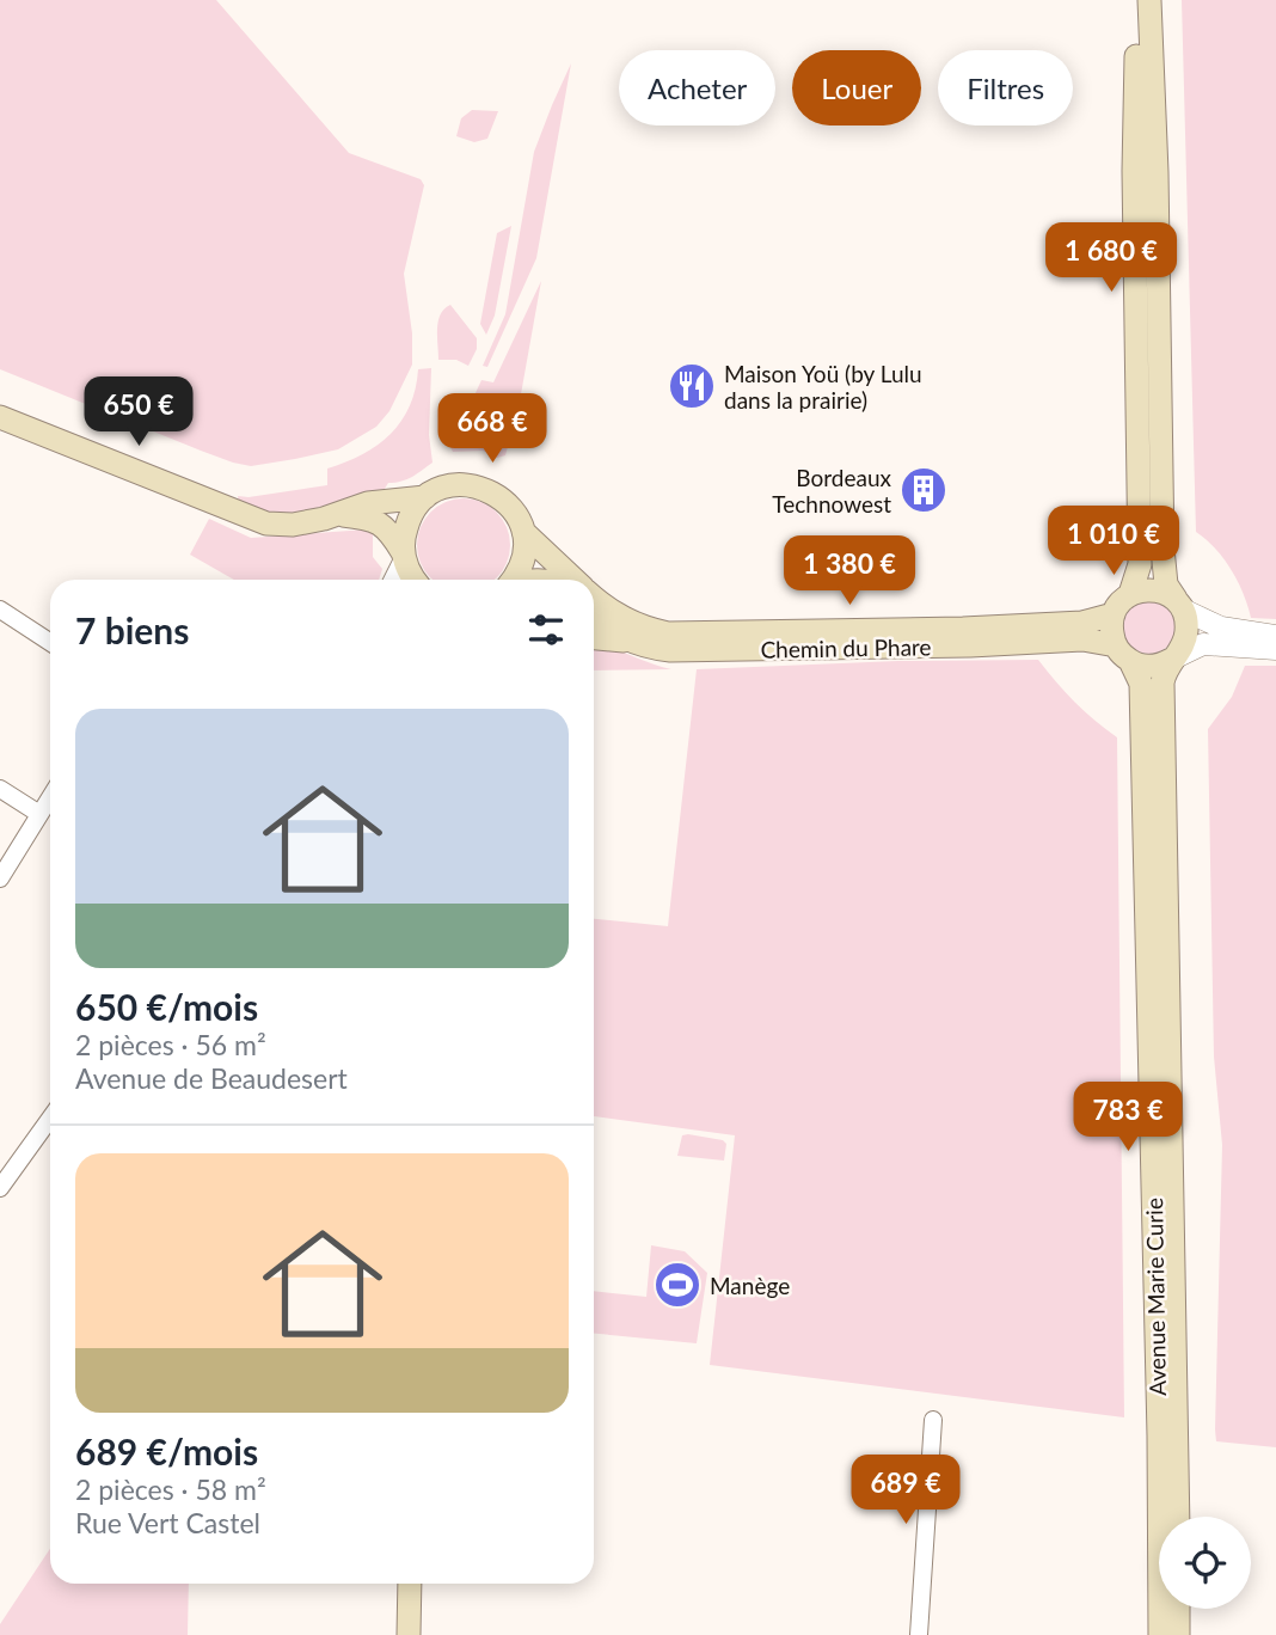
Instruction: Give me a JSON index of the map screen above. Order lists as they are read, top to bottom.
{
  "streets": {
    "main road": ["Chemin du Phare", "Avenue Marie Curie"]
  },
  "crossings": [
    ["Chemin du Phare", "Avenue Marie Curie"]
  ],
  "places": {
    "restaurant": ["Maison Yoü (by Lulu dans la prairie)"],
    "building": ["Bordeaux Technowest"],
    "sports": ["Manège"]
  },
  "page": {
    "chip": ["Acheter", "Louer", "Filtres"],
    "price": [
      "1 680 €",
      "650 €",
      "668 €",
      "1 010 €",
      "1 380 €",
      "783 €",
      "689 €"
    ],
    "heading": "7 biens",
    "list": [
      {
        "name": "650 €/mois",
        "note": "2 pièces · 56 m² · Avenue de Beaudesert"
      },
      {
        "name": "689 €/mois",
        "note": "2 pièces · 58 m² · Rue Vert Castel"
      }
    ]
  }
}
